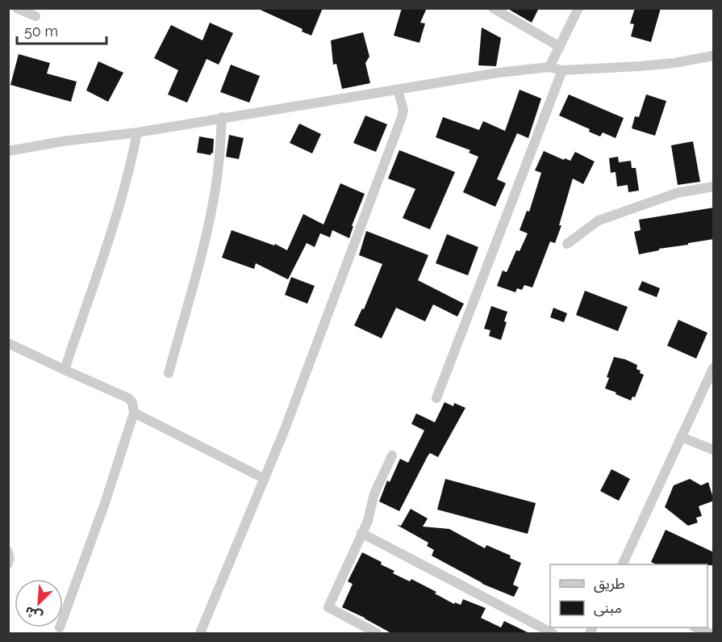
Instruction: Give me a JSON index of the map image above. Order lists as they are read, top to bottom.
{
  "legend": ["طريق", "مبنى"],
  "scale_bar": "50 m",
  "north": "bottom left"
}
